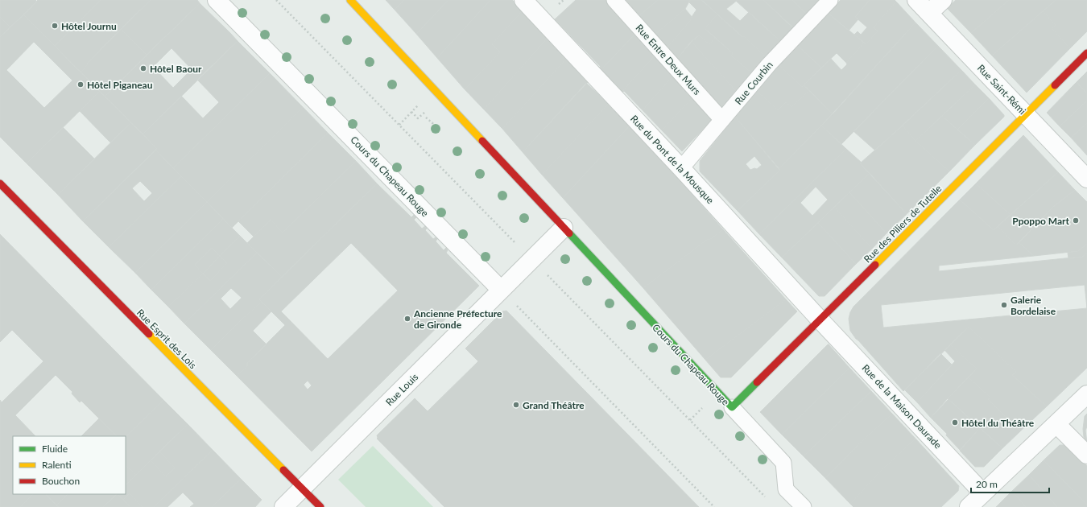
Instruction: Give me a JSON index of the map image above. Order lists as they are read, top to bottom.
{
  "streets": {
    "street": [
      "Rue Saint-Rémi",
      "Rue du Pont de la Mousque",
      "Cours du Chapeau Rouge",
      "Rue des Piliers de Tutelle",
      "Rue Esprit des Lois",
      "Rue Louis",
      "Rue de la Maison Daurade"
    ],
    "lane": ["Rue Entre Deux Murs", "Rue Courbin"]
  },
  "crossings": [
    ["Rue Entre Deux Murs", "Rue Courbin"],
    ["Rue Courbin", "Rue du Pont de la Mousque"],
    ["Rue Saint-Rémi", "Rue des Piliers de Tutelle"],
    ["Rue du Pont de la Mousque", "Rue des Piliers de Tutelle"],
    ["Rue du Pont de la Mousque", "Rue de la Maison Daurade"],
    ["Cours du Chapeau Rouge", "Rue des Piliers de Tutelle"],
    ["Cours du Chapeau Rouge", "Rue Louis"],
    ["Rue des Piliers de Tutelle", "Rue de la Maison Daurade"],
    ["Rue Esprit des Lois", "Rue Louis"]
  ],
  "places": [
    "Hôtel Journu",
    "Hôtel Baour",
    "Hôtel Piganeau",
    "Ppoppo Mart",
    "Galerie Bordelaise",
    "Ancienne Préfecture de Gironde",
    "Grand Théâtre",
    "Hôtel du Théâtre"
  ],
  "legend": ["Fluide", "Ralenti", "Bouchon"],
  "scale_bar": "20 m"
}
